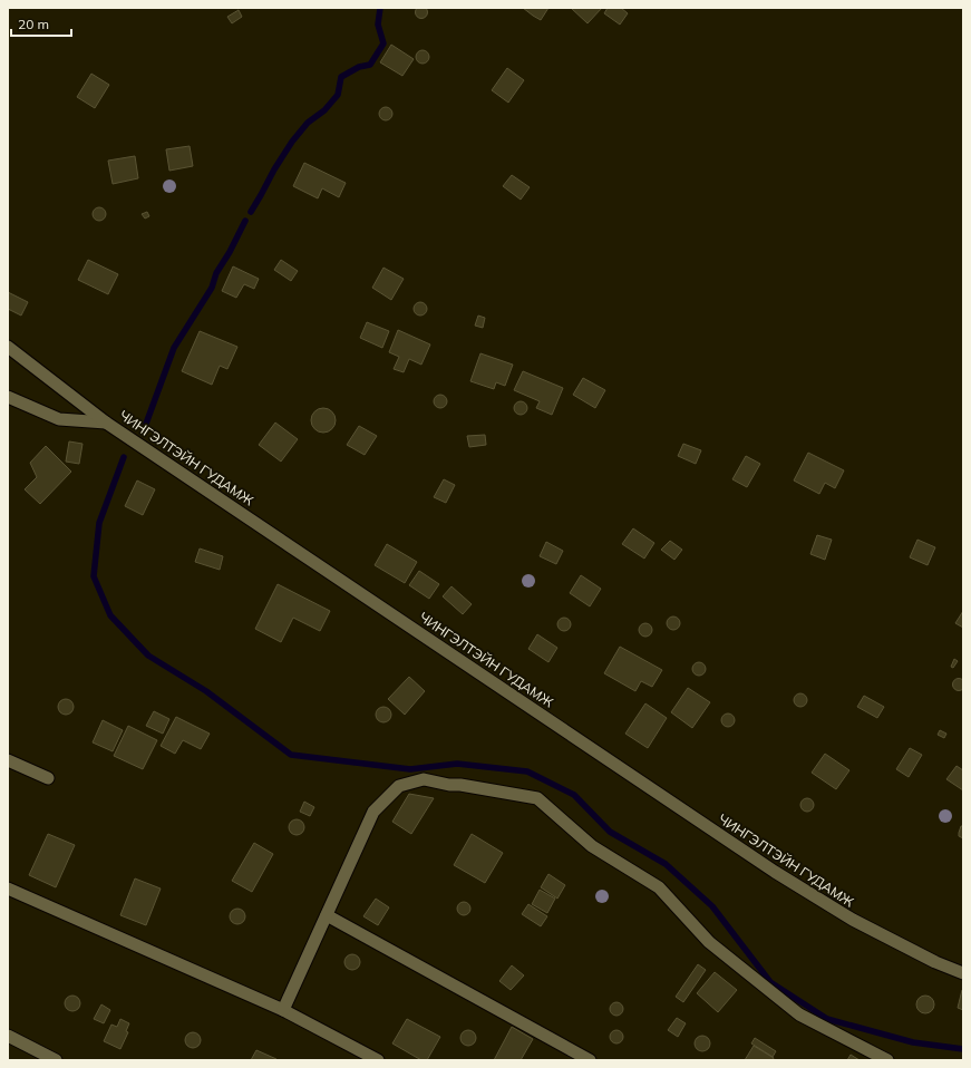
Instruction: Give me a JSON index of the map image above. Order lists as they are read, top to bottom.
{
  "streets": {
    "street": ["ЧИНГЭЛТЭЙН ГУДАМЖ"]
  },
  "scale_bar": "20 m"
}
